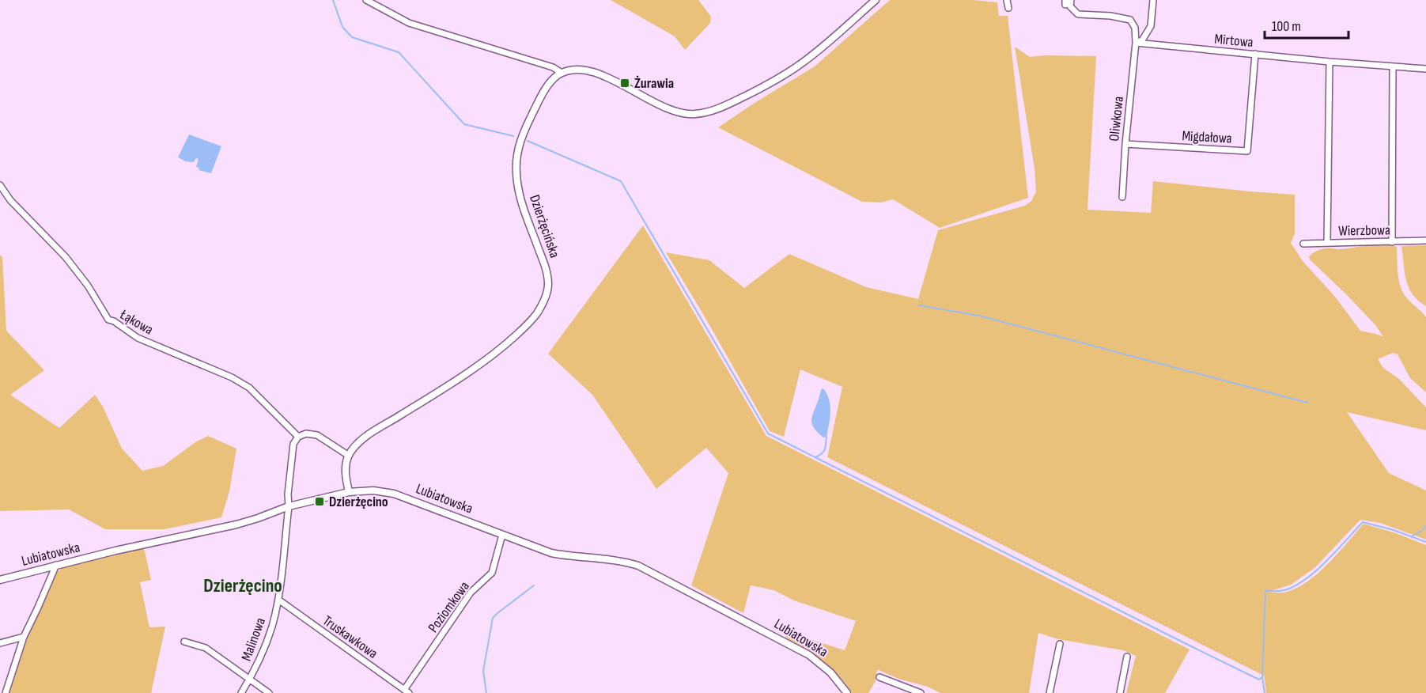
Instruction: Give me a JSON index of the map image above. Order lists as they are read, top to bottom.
{
  "streets": {
    "street": [
      "Mirtowa",
      "Oliwkowa",
      "Migdałowa",
      "Dzierżęcińska",
      "Wierzbowa",
      "Łąkowa",
      "Lubiatowska",
      "Poziomkowa",
      "Truskawkowa",
      "Malinowa"
    ]
  },
  "crossings": [
    ["Mirtowa", "Oliwkowa"],
    ["Mirtowa", "Migdałowa"],
    ["Oliwkowa", "Migdałowa"],
    ["Lubiatowska", "Poziomkowa"],
    ["Lubiatowska", "Malinowa"],
    ["Poziomkowa", "Truskawkowa"],
    ["Truskawkowa", "Malinowa"]
  ],
  "districts": ["Dzierżęcino"],
  "places": {
    "transit": ["Żurawia", "Dzierżęcino"]
  },
  "scale_bar": "100 m"
}
